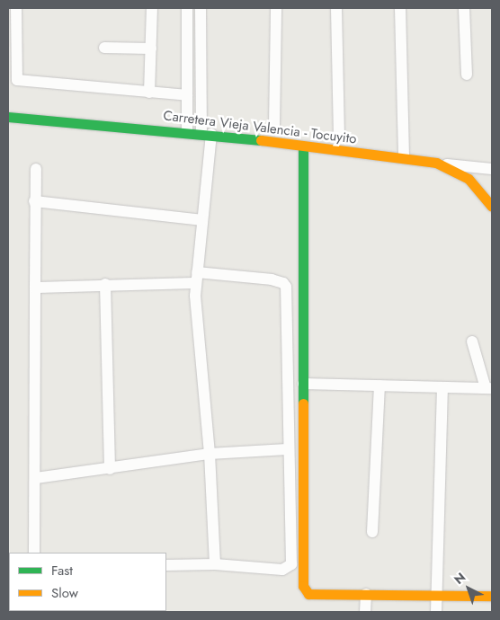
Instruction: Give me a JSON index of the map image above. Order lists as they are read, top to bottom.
{
  "streets": {
    "street": ["Carretera Vieja Valencia - Tocuyito"]
  },
  "legend": ["Fast", "Slow"],
  "north": "top left"
}
